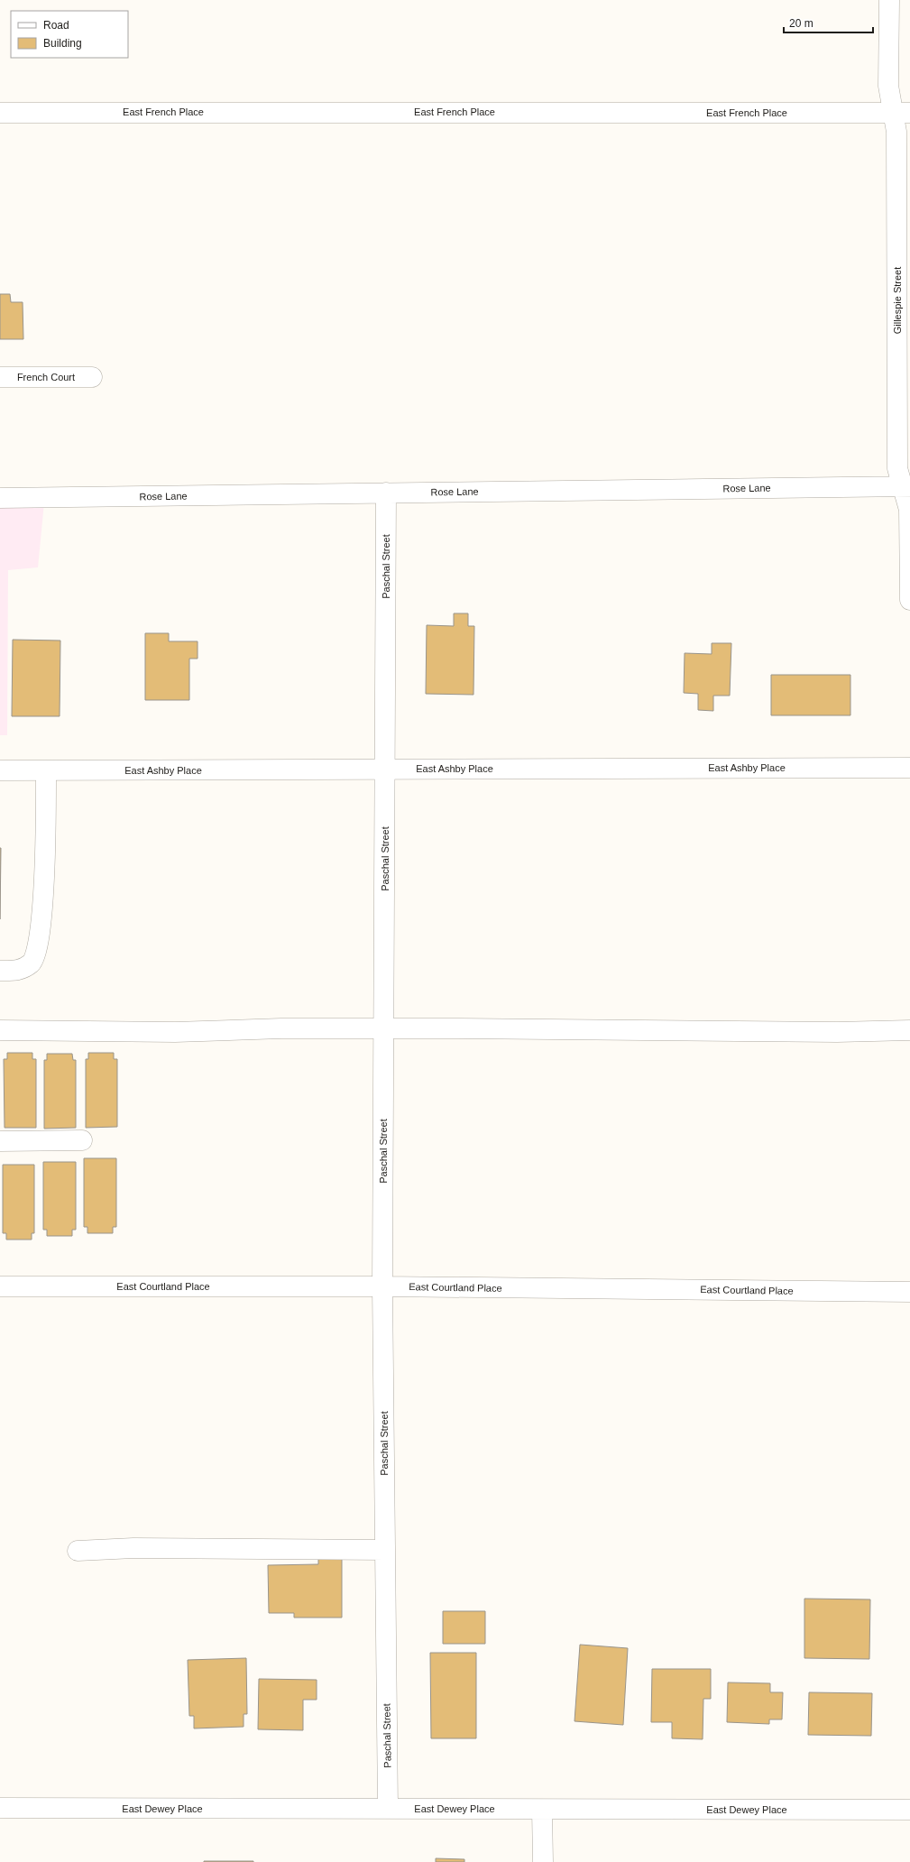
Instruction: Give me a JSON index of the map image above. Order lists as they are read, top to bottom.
{
  "streets": {
    "street": [
      "East French Place",
      "Gillespie Street",
      "French Court",
      "Rose Lane",
      "Paschal Street",
      "East Ashby Place",
      "East Courtland Place",
      "East Dewey Place"
    ]
  },
  "crossings": [
    ["East French Place", "Gillespie Street"],
    ["Gillespie Street", "Rose Lane"],
    ["Rose Lane", "Paschal Street"],
    ["Paschal Street", "East Ashby Place"],
    ["Paschal Street", "East Courtland Place"],
    ["Paschal Street", "East Dewey Place"]
  ],
  "legend": ["Road", "Building"],
  "scale_bar": "20 m"
}
